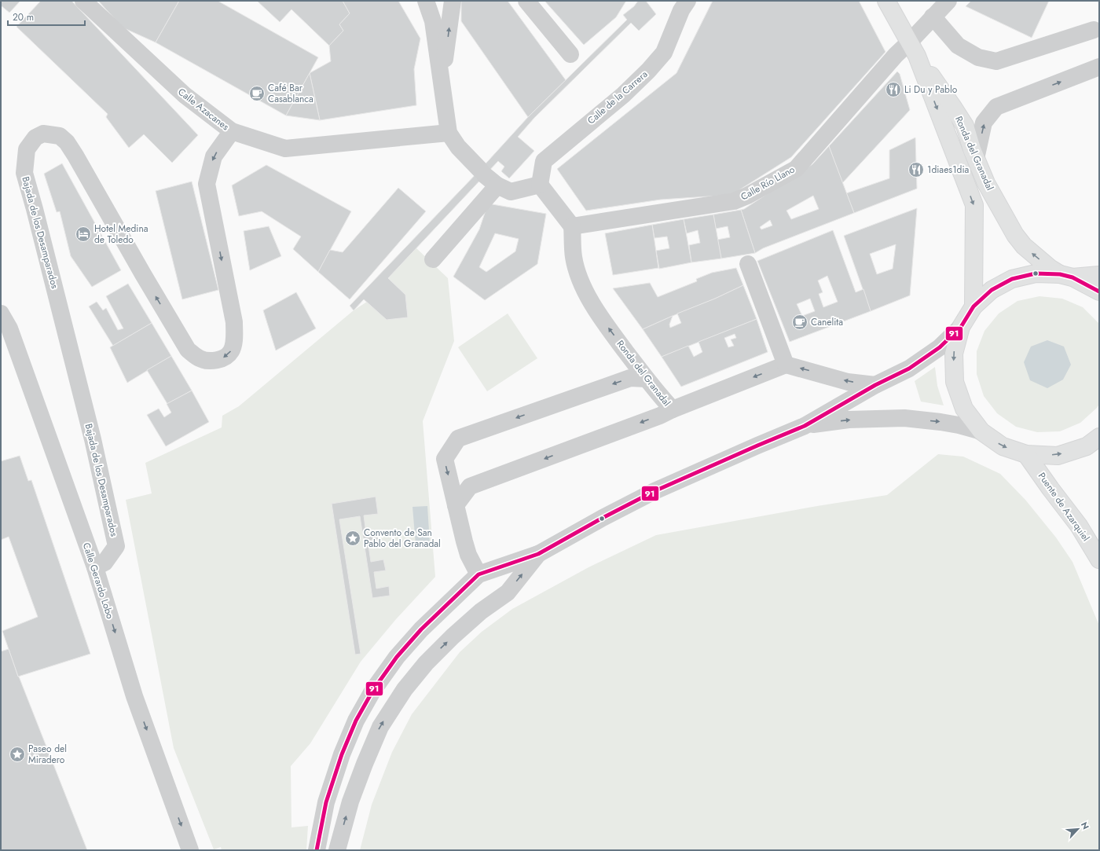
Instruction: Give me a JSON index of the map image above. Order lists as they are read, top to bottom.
{
  "streets": {
    "main road": ["Ronda del Granadal", "Puente de Azarquiel"],
    "street": [
      "Calle de la Carrera",
      "Calle Azacanes",
      "Calle Río Llano",
      "Bajada de los Desamparados",
      "Calle Gerardo Lobo"
    ]
  },
  "crossings": [
    ["Calle Azacanes", "Bajada de los Desamparados"],
    ["Ronda del Granadal", "Calle Río Llano"],
    ["Ronda del Granadal", "Puente de Azarquiel"],
    ["Bajada de los Desamparados", "Calle Gerardo Lobo"]
  ],
  "one_way": ["Calle Gerardo Lobo"],
  "places": {
    "restaurant": ["Li Du y Pablo", "1diaes1dia"],
    "cafe": ["Café Bar Casablanca", "Canelita"],
    "hotel": ["Hotel Medina de Toledo"],
    "place": ["Convento de San Pablo del Granadal", "Paseo del Miradero"]
  },
  "lines": ["transit line 91"],
  "scale_bar": "20 m",
  "north": "top right"
}
